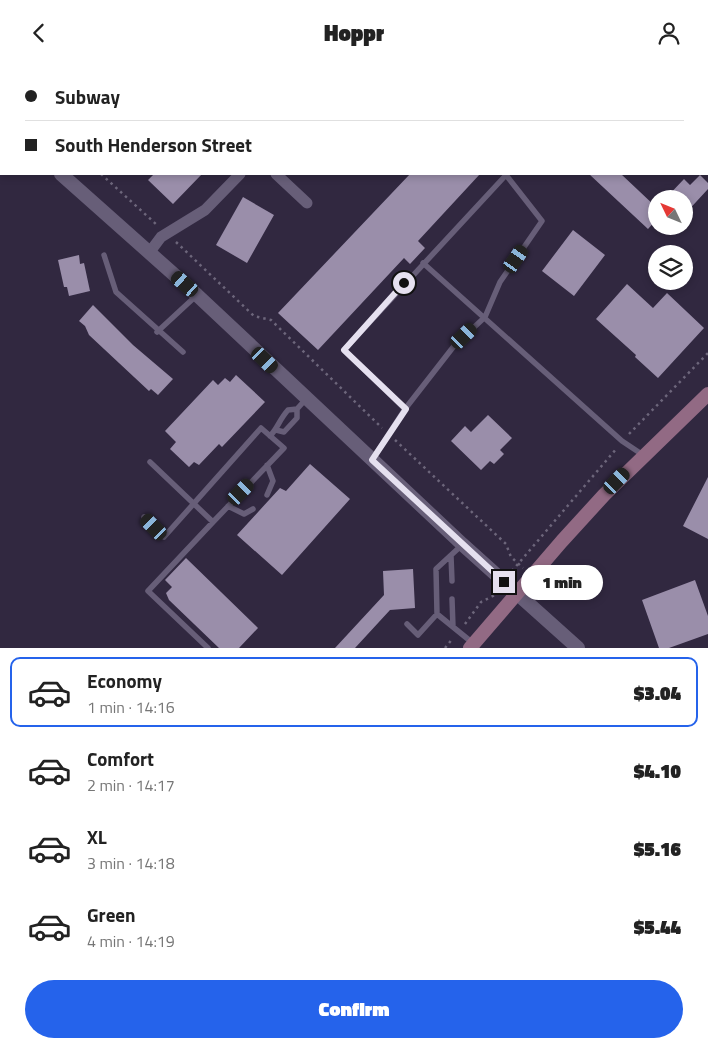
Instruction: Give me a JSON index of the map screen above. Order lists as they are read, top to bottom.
{
  "north": "top left",
  "page": {
    "header": "Hoppr",
    "banner": ["Subway", "South Henderson Street"],
    "bubble": "1 min",
    "list": [
      {
        "name": "Economy",
        "note": "1 min · 14:16",
        "value": "$3.04"
      },
      {
        "name": "Comfort",
        "note": "2 min · 14:17",
        "value": "$4.10"
      },
      {
        "name": "XL",
        "note": "3 min · 14:18",
        "value": "$5.16"
      },
      {
        "name": "Green",
        "note": "4 min · 14:19",
        "value": "$5.44"
      }
    ],
    "buttons": "Confirm"
  }
}
